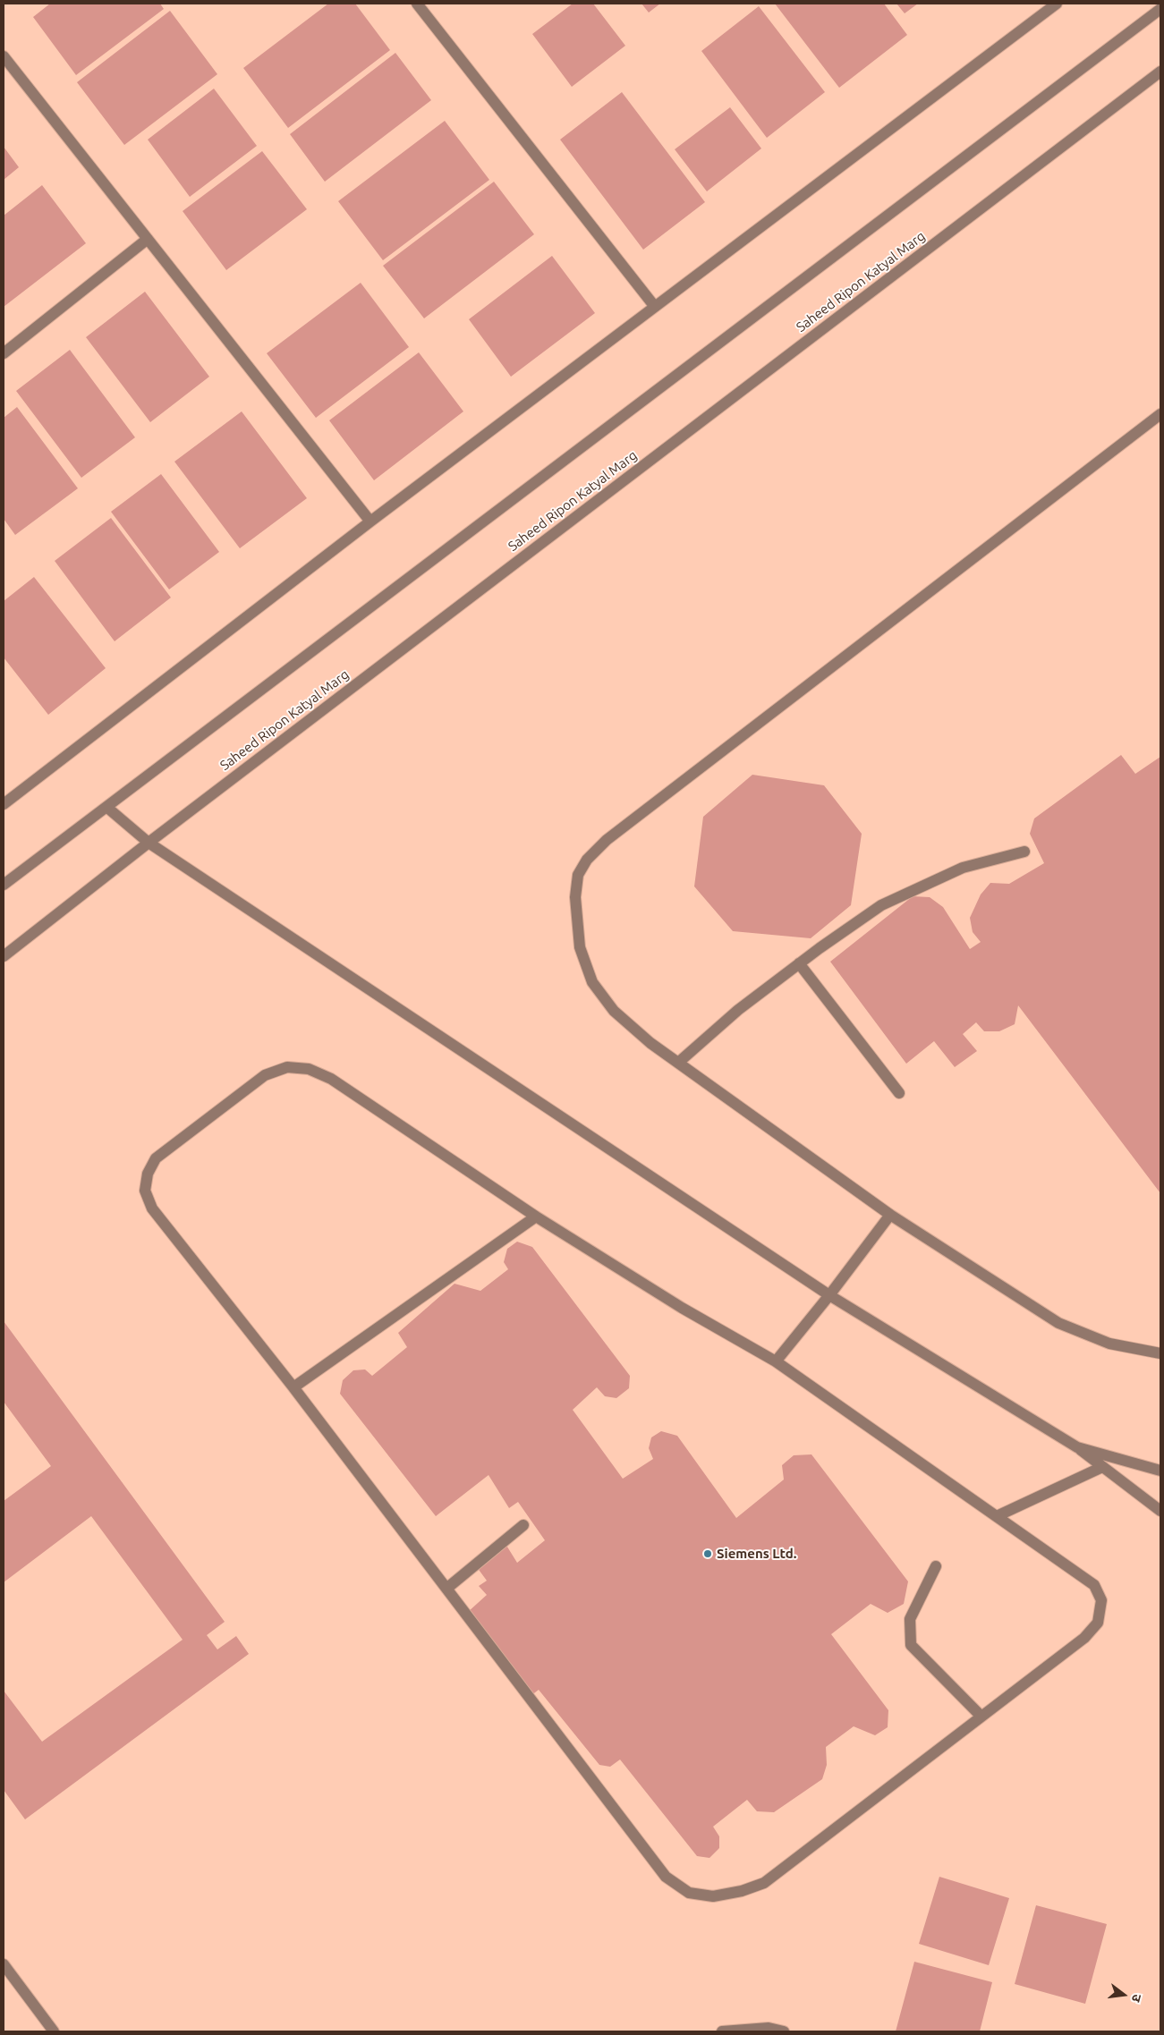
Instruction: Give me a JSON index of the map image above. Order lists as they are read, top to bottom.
{
  "streets": {
    "street": ["Saheed Ripon Katyal Marg"]
  },
  "places": ["Siemens Ltd."],
  "north": "right"
}
